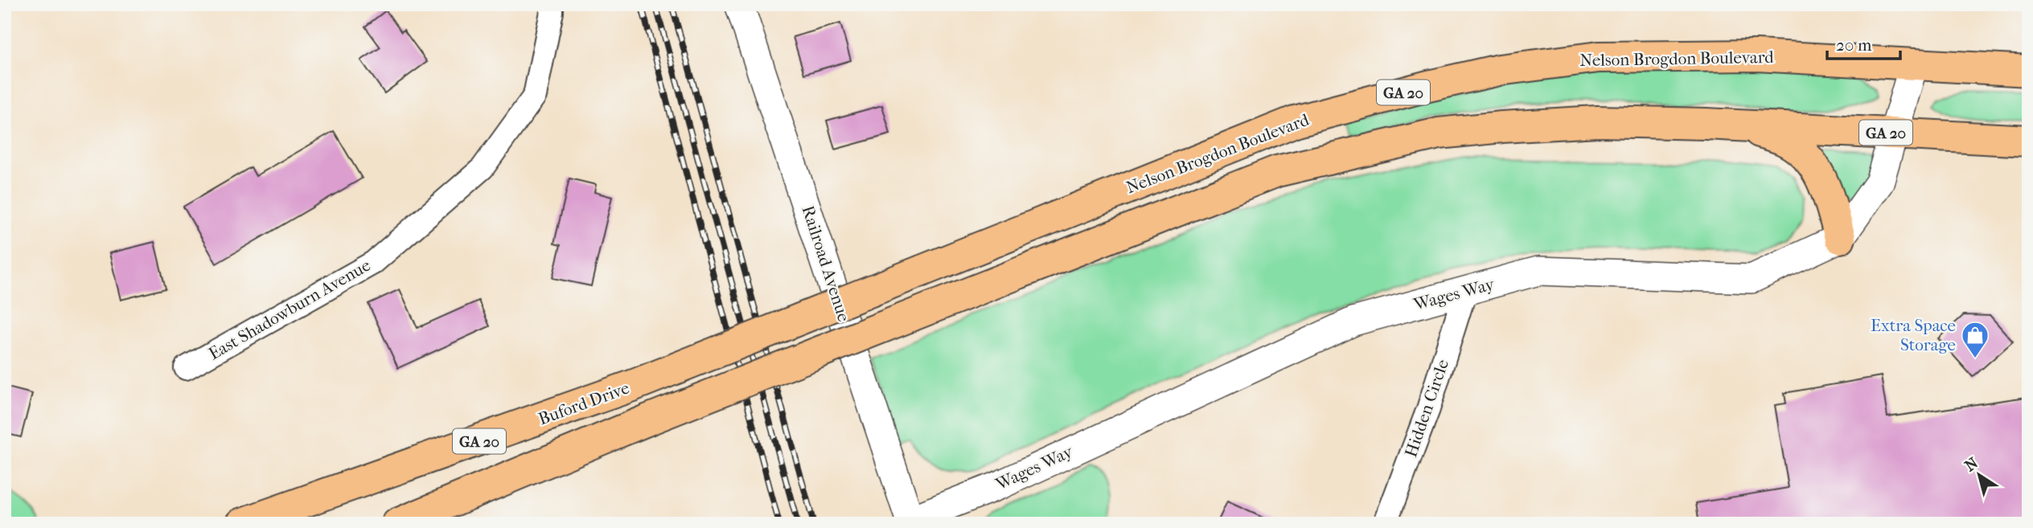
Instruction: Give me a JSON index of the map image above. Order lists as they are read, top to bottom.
{
  "streets": {
    "highway": ["Nelson Brogdon Boulevard", "GA 20", "Buford Drive"],
    "street": [
      "Railroad Avenue",
      "Wages Way",
      "East Shadowburn Avenue",
      "Hidden Circle"
    ]
  },
  "crossings": [
    ["Nelson Brogdon Boulevard", "Wages Way"],
    ["Nelson Brogdon Boulevard", "Buford Drive"],
    ["GA 20", "Wages Way"],
    ["Railroad Avenue", "Wages Way"],
    ["Wages Way", "Hidden Circle"]
  ],
  "places": {
    "shop": ["Extra Space Storage"]
  },
  "scale_bar": "20 m",
  "north": "top left"
}
